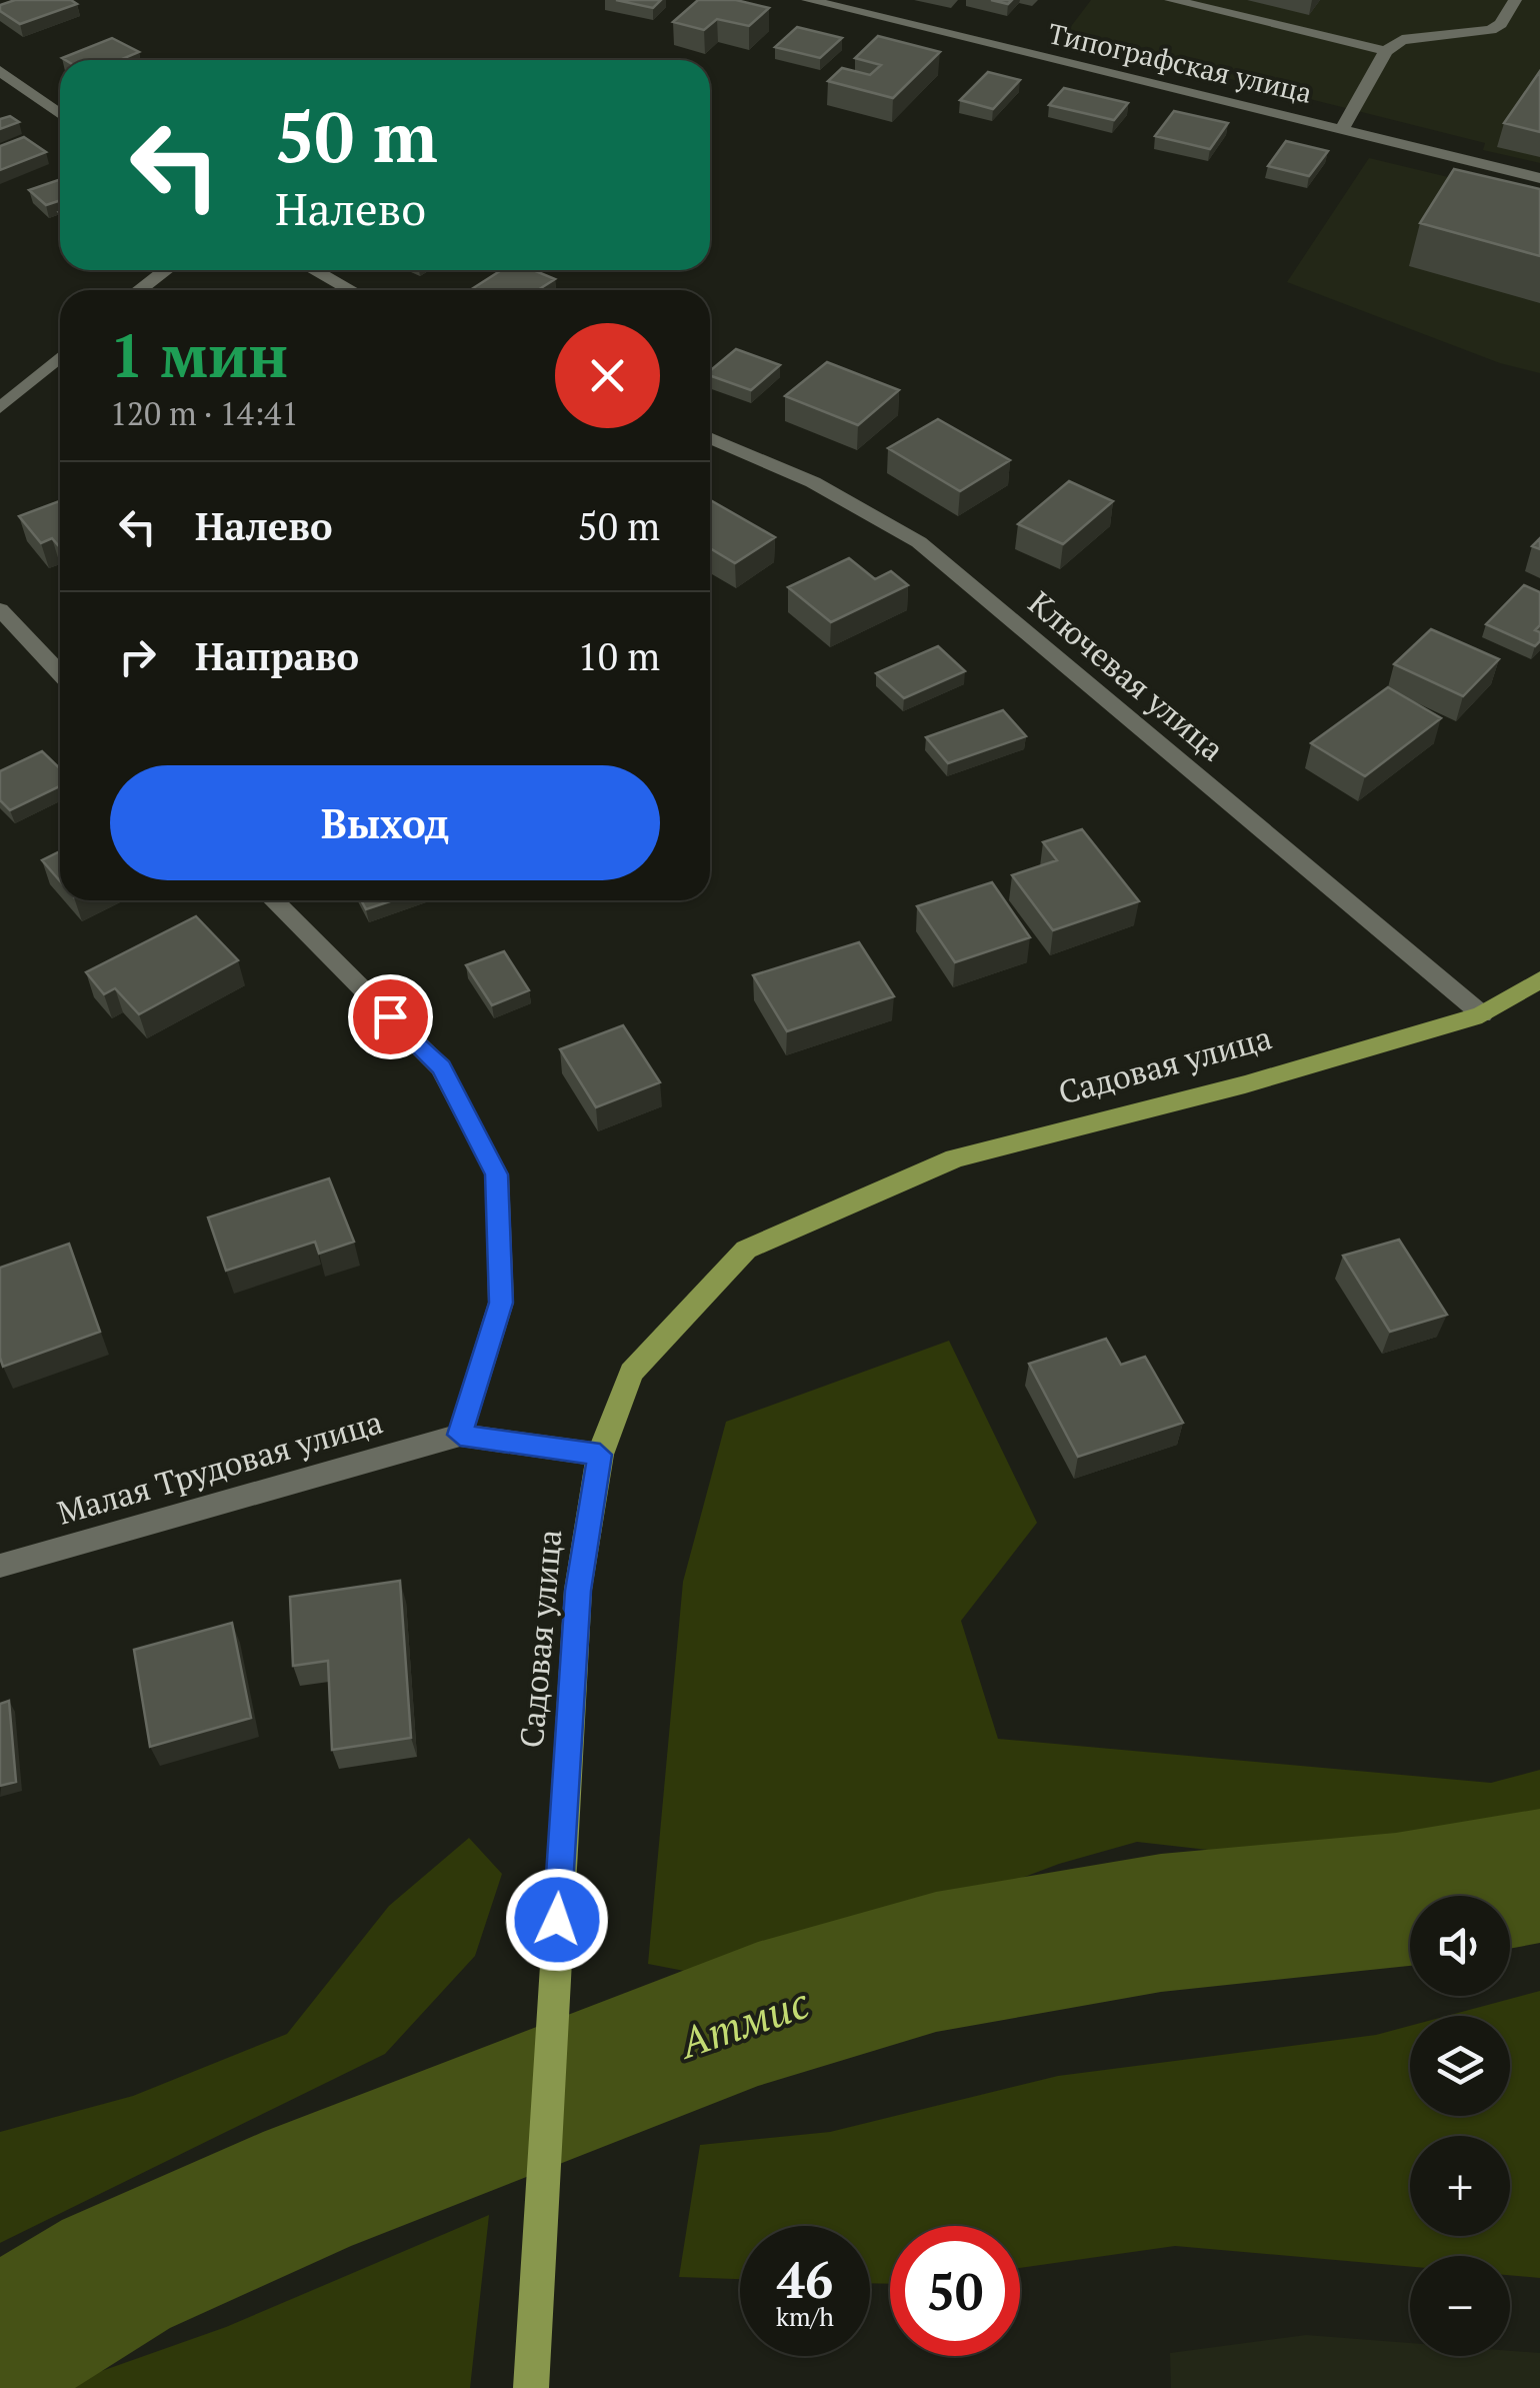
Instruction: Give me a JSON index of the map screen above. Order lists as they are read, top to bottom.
{
  "streets": {
    "main road": ["Садовая улица"],
    "street": ["Типографская улица", "Ключевая улица", "Малая Трудовая улица"]
  },
  "crossings": [
    ["Ключевая улица", "Садовая улица"]
  ],
  "water": ["Атмис"],
  "page": {
    "turn": ["50 m", "Налево"],
    "heading": ["1 мин", "120 m · 14:41"],
    "list": [
      {
        "name": "Налево",
        "value": "50 m"
      },
      {
        "name": "Направо",
        "value": "10 m"
      }
    ],
    "buttons": "Выход",
    "map_buttons": ["+", "−"],
    "speed": "46 km/h",
    "limit": "50"
  }
}
